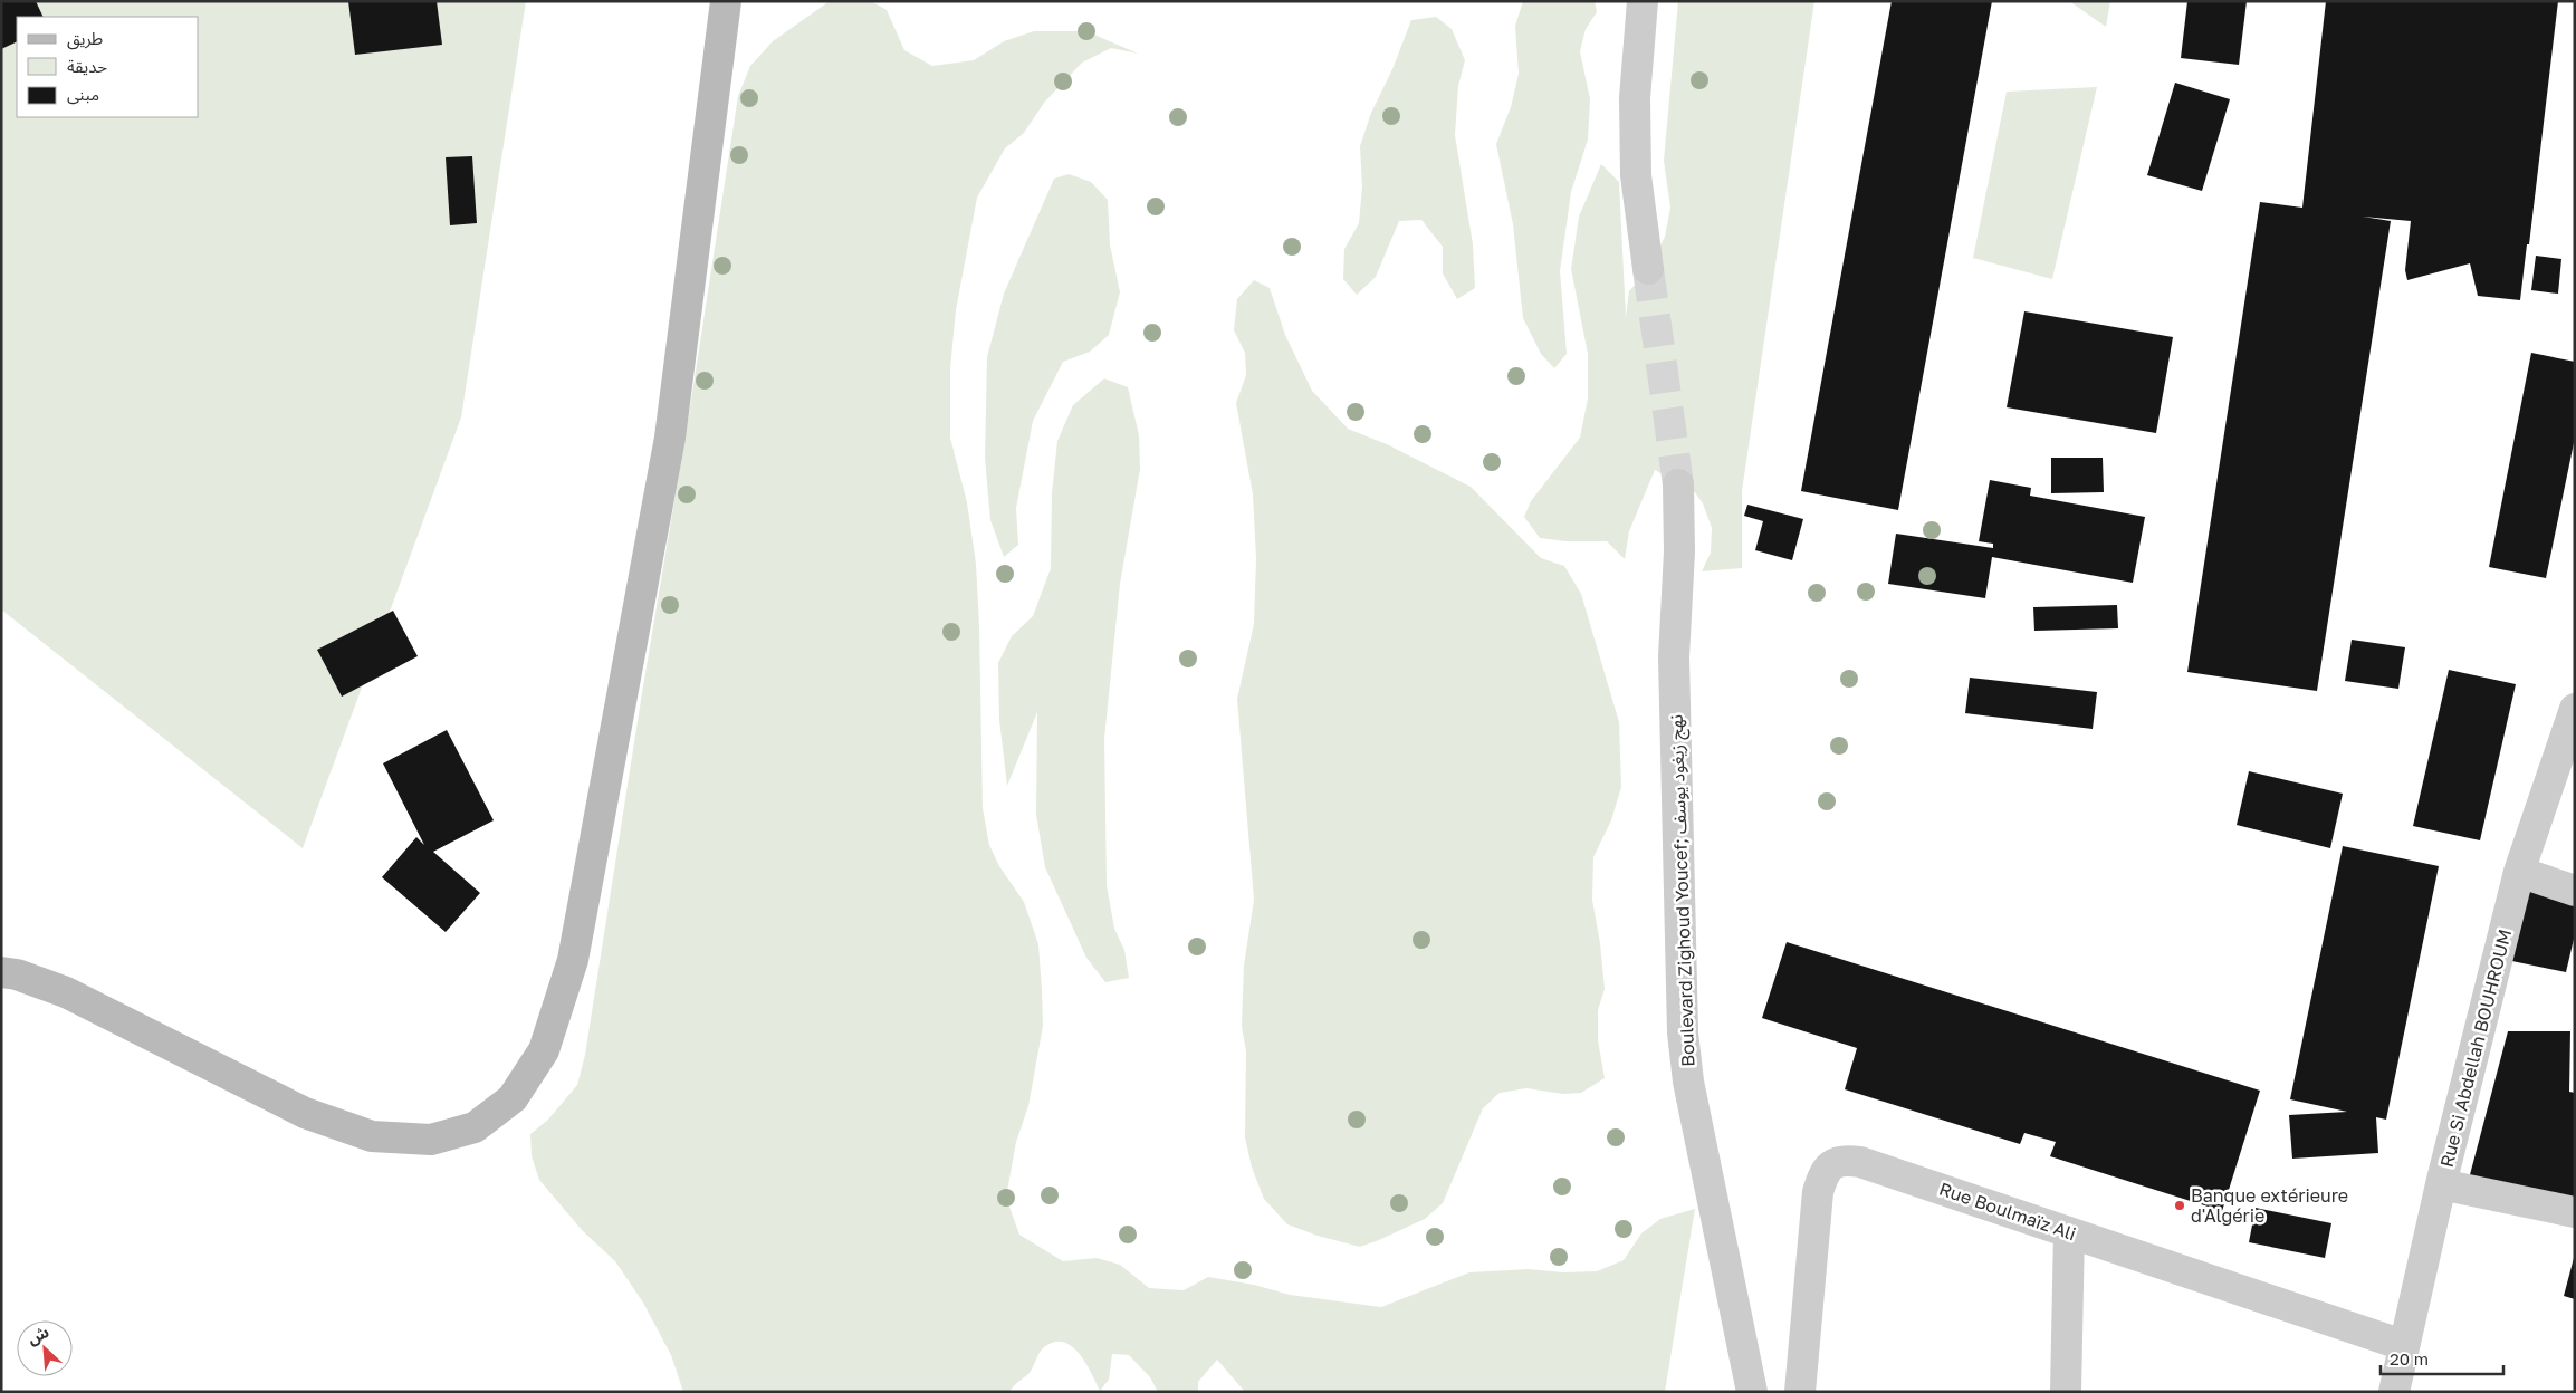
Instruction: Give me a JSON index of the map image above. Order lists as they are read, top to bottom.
{
  "streets": {
    "street": ["Boulevard Zighoud Youcef; نهج زيغود يوسف", "Rue Si Abdellah BOUHROUM", "Rue Boulmaïz Ali"]
  },
  "crossings": [
    ["Rue Si Abdellah BOUHROUM", "Rue Boulmaïz Ali"]
  ],
  "places": ["Banque extérieure d'Algérie"],
  "legend": ["طريق", "حديقة", "مبنى"],
  "scale_bar": "20 m",
  "north": "top left"
}
